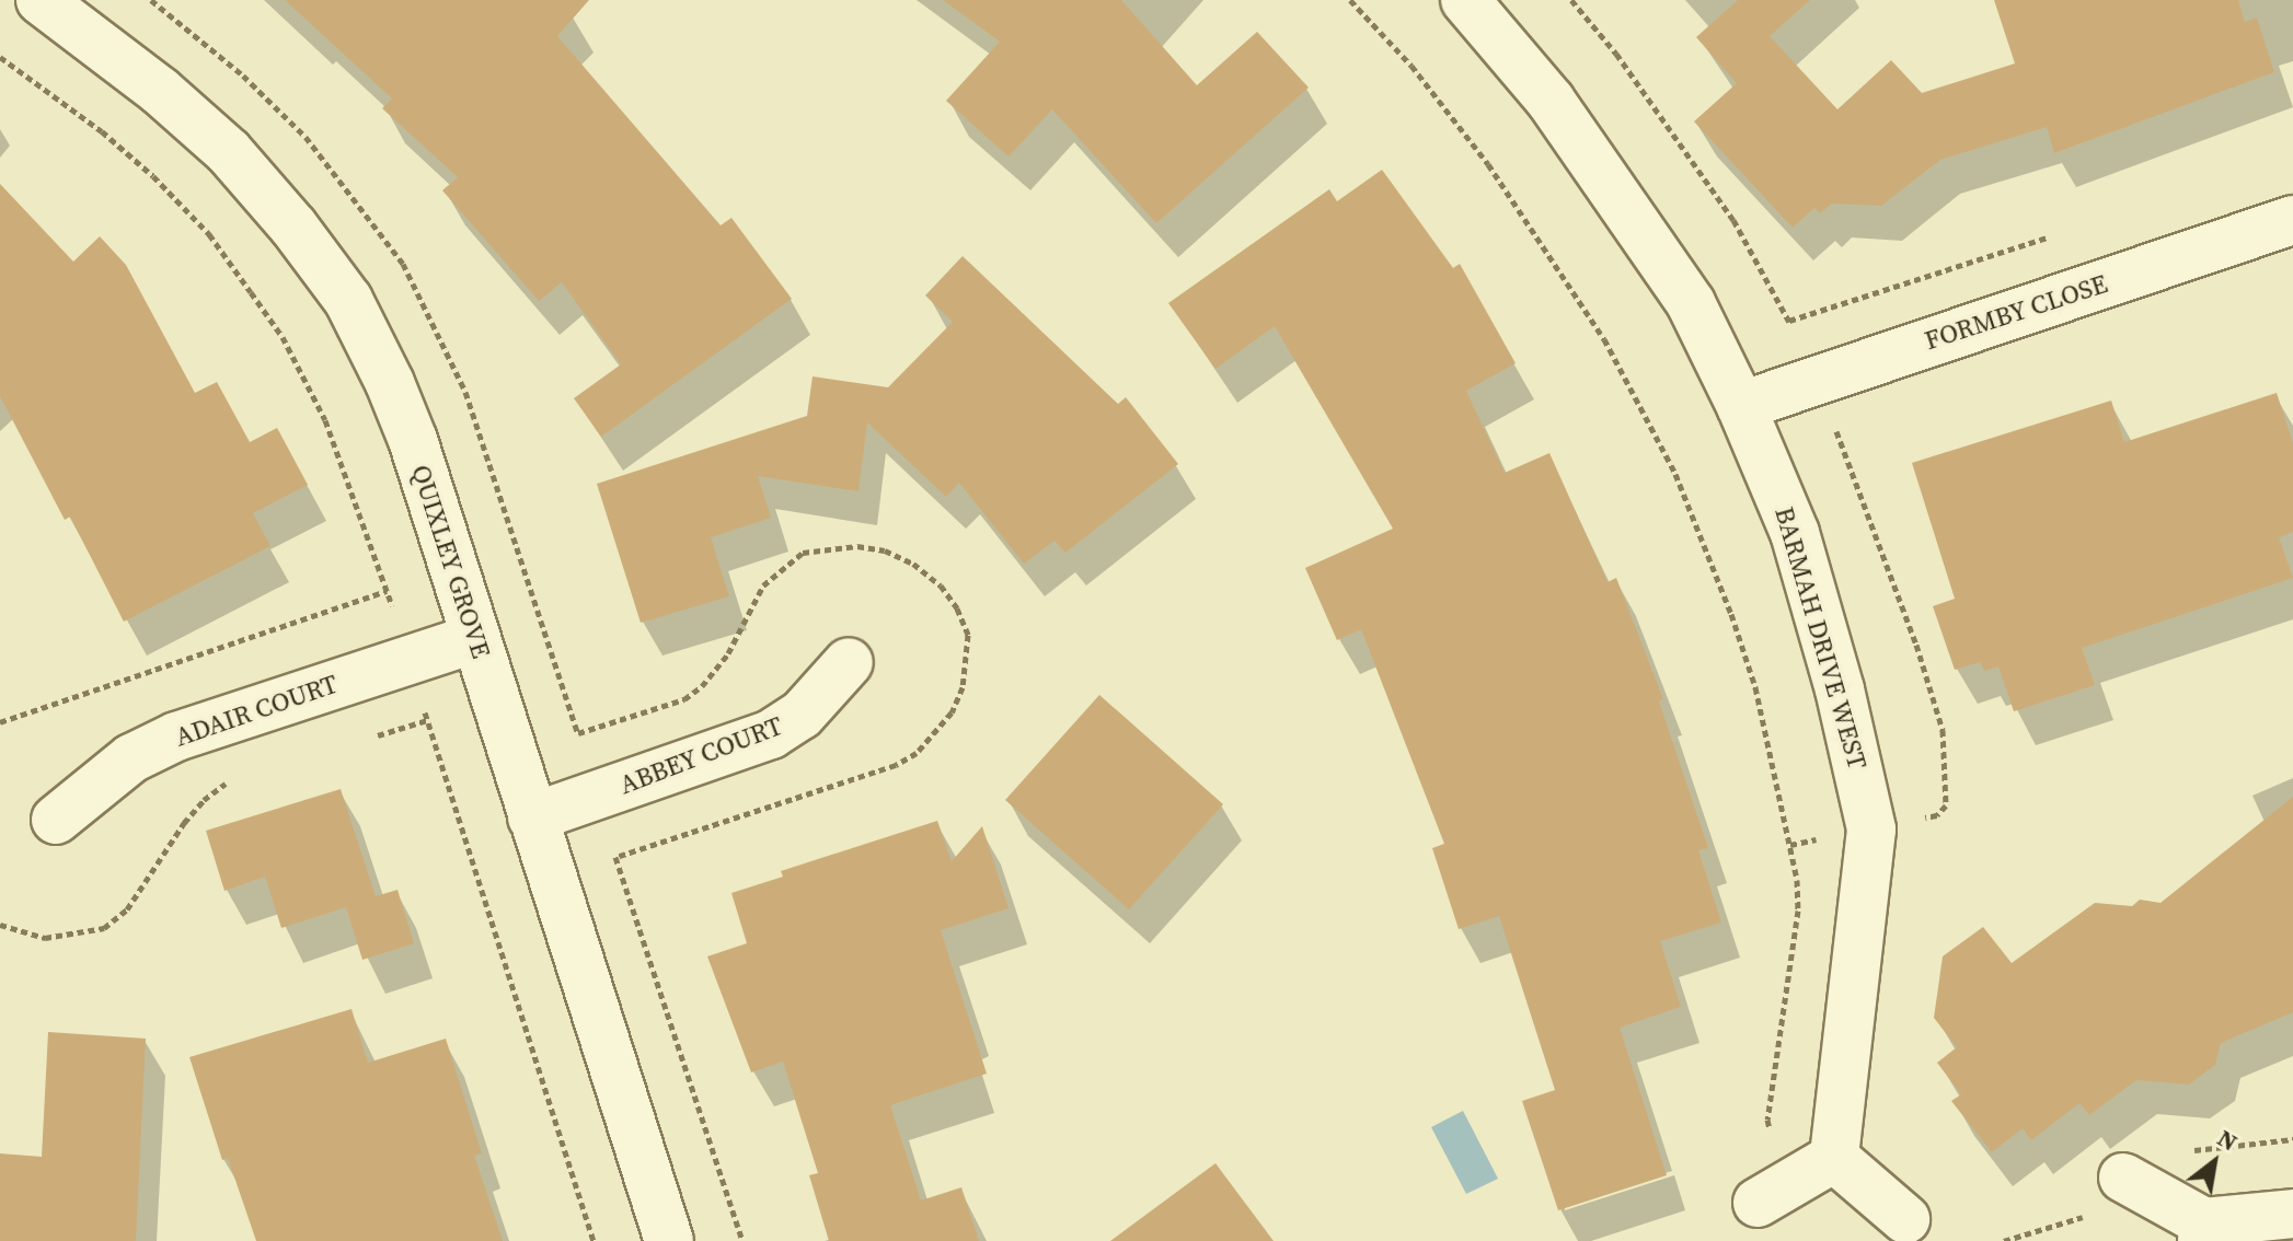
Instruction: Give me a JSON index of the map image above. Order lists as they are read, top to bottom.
{
  "streets": {
    "street": [
      "FORMBY CLOSE",
      "QUIXLEY GROVE",
      "BARMAH DRIVE WEST",
      "ADAIR COURT",
      "ABBEY COURT"
    ]
  },
  "crossings": [
    ["FORMBY CLOSE", "BARMAH DRIVE WEST"],
    ["QUIXLEY GROVE", "ADAIR COURT"],
    ["QUIXLEY GROVE", "ABBEY COURT"]
  ],
  "north": "top right"
}
